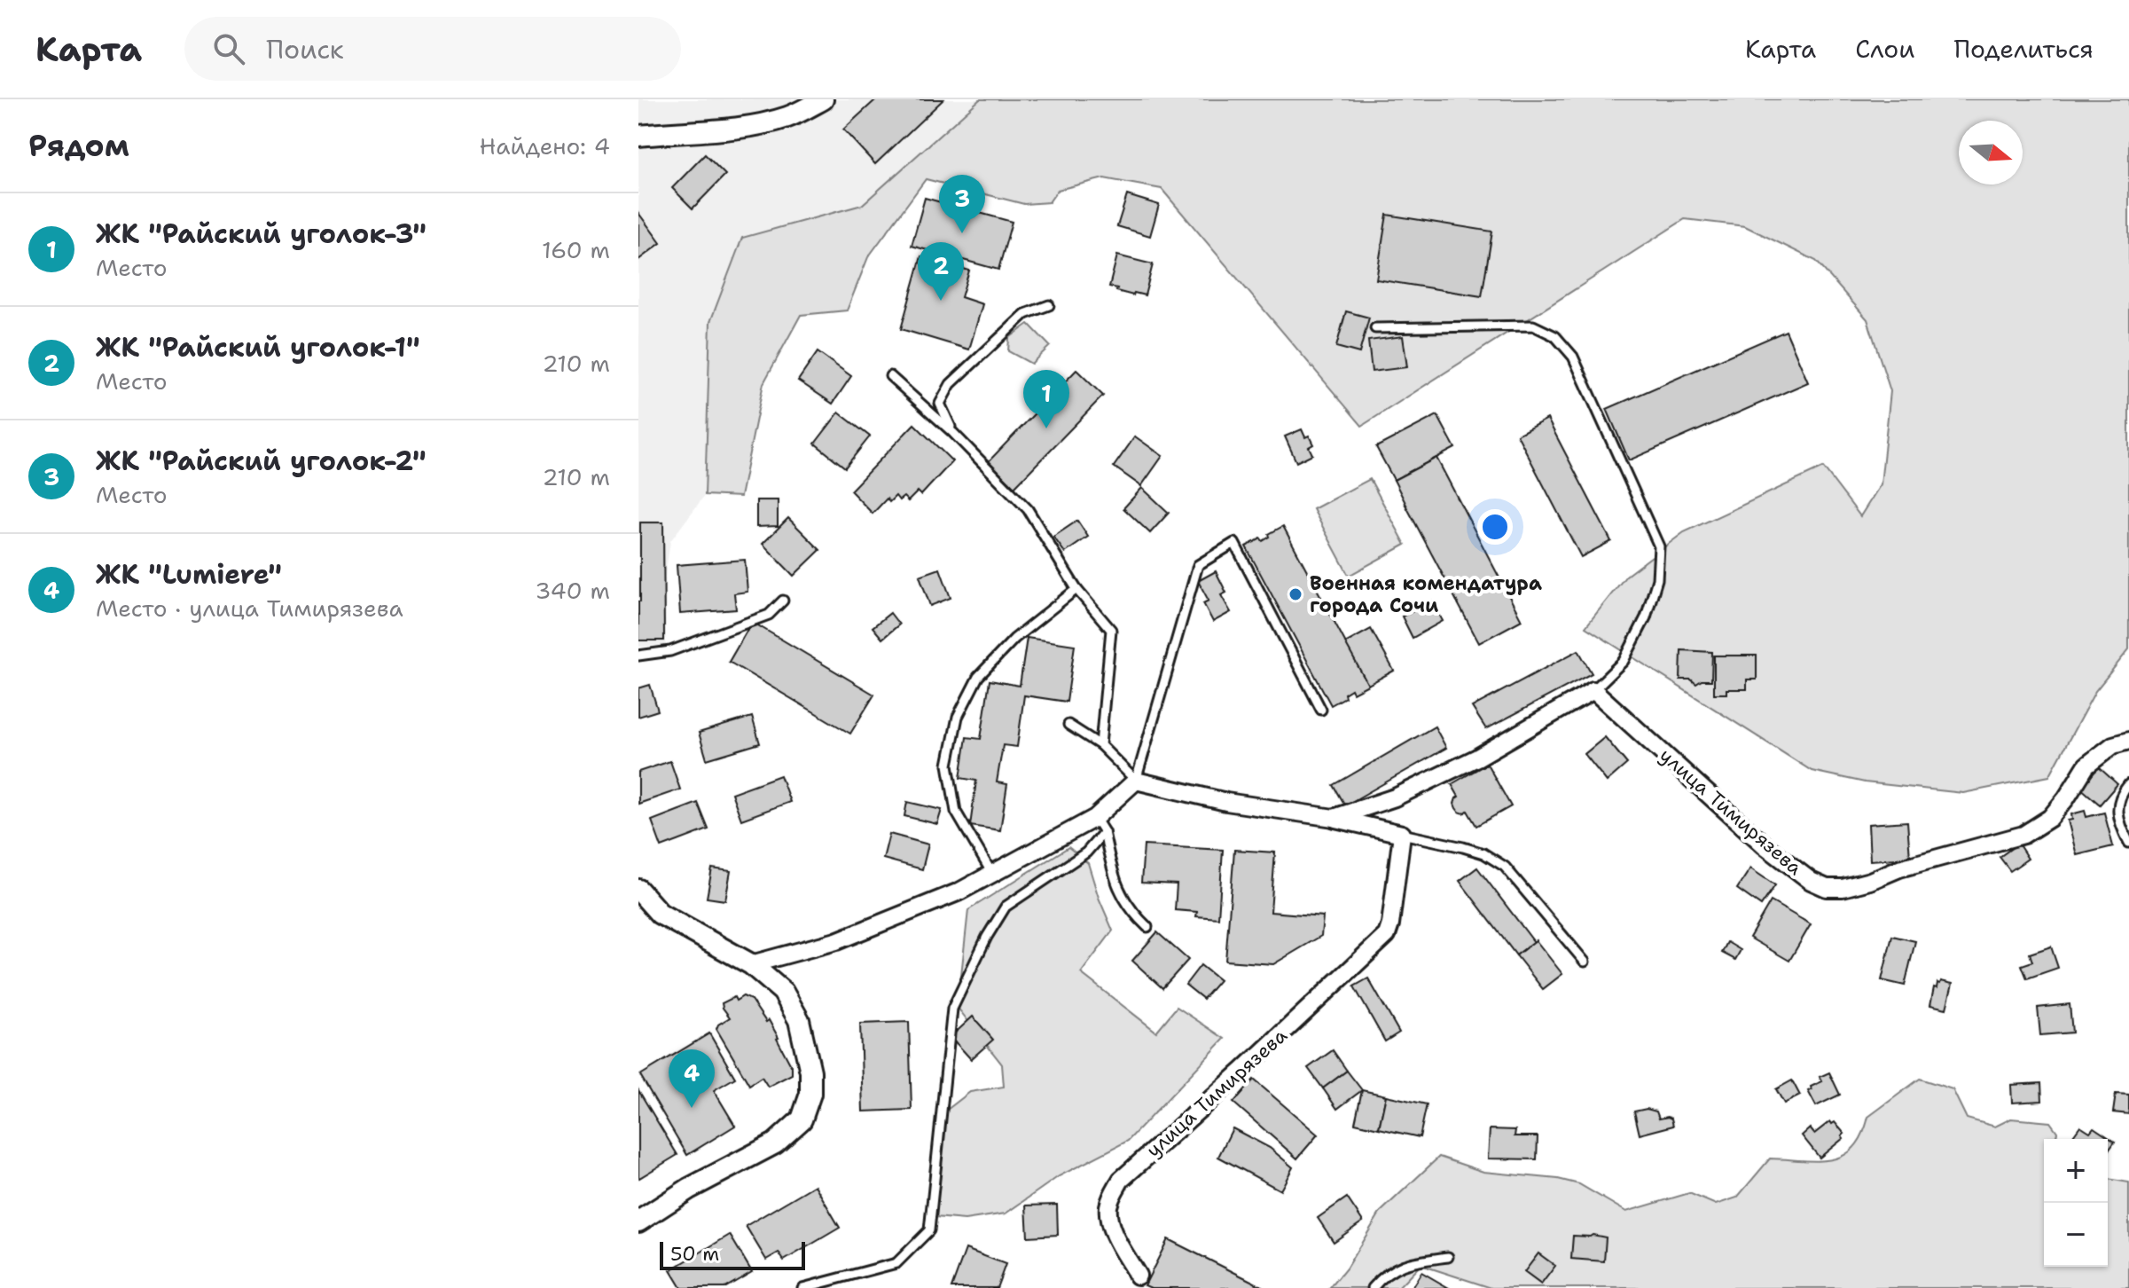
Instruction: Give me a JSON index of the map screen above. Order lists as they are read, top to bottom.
{
  "streets": {
    "street": ["улица Тимирязева"]
  },
  "places": ["Военная комендатура города Сочи"],
  "scale_bar": "50 m",
  "north": "right",
  "page": {
    "header": "Карта",
    "search": "Поиск",
    "nav": ["Карта", "Слои", "Поделиться"],
    "heading": ["Рядом", "Найдено: 4"],
    "pins": [
      "3",
      "2",
      "1",
      "4"
    ],
    "list": [
      {
        "mark": "1",
        "name": "ЖК \"Райский уголок-3\"",
        "note": "Место",
        "value": "160 m"
      },
      {
        "mark": "2",
        "name": "ЖК \"Райский уголок-1\"",
        "note": "Место",
        "value": "210 m"
      },
      {
        "mark": "3",
        "name": "ЖК \"Райский уголок-2\"",
        "note": "Место",
        "value": "210 m"
      },
      {
        "mark": "4",
        "name": "ЖК \"Lumiere\"",
        "note": "Место · улица Тимирязева",
        "value": "340 m"
      }
    ],
    "map_buttons": ["+", "−"],
    "scale": "50 m"
  }
}
